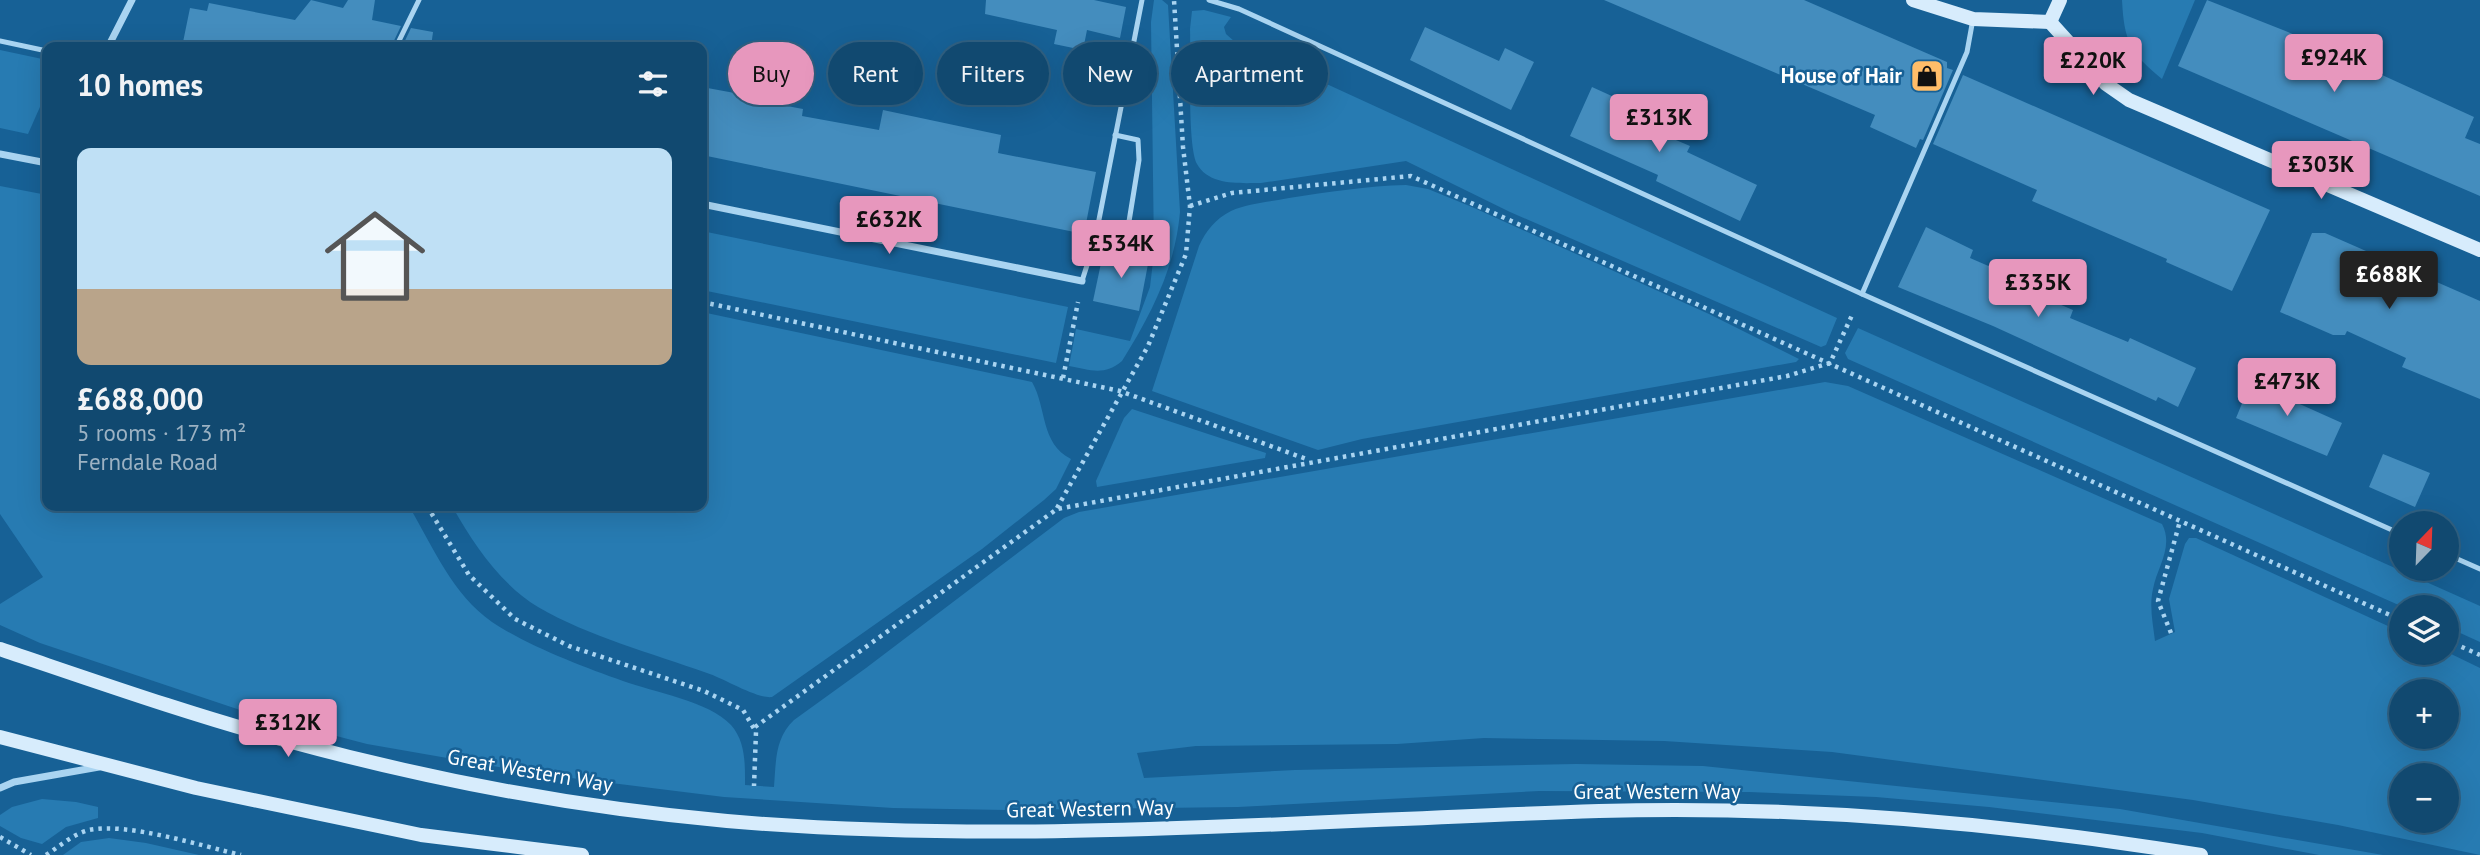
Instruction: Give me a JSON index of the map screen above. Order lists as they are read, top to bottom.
{
  "streets": {
    "main road": ["Great Western Way"]
  },
  "places": {
    "shop": ["House of Hair"]
  },
  "north": "top right",
  "page": {
    "price": [
      "£924K",
      "£220K",
      "£313K",
      "£303K",
      "£632K",
      "£534K",
      "£688K",
      "£335K",
      "£473K",
      "£312K"
    ],
    "chip": [
      "Buy",
      "Rent",
      "Filters",
      "New",
      "Apartment"
    ],
    "heading": "10 homes",
    "list": [
      {
        "name": "£688,000",
        "note": "5 rooms · 173 m² · Ferndale Road"
      }
    ],
    "map_buttons": ["+", "−"]
  }
}
